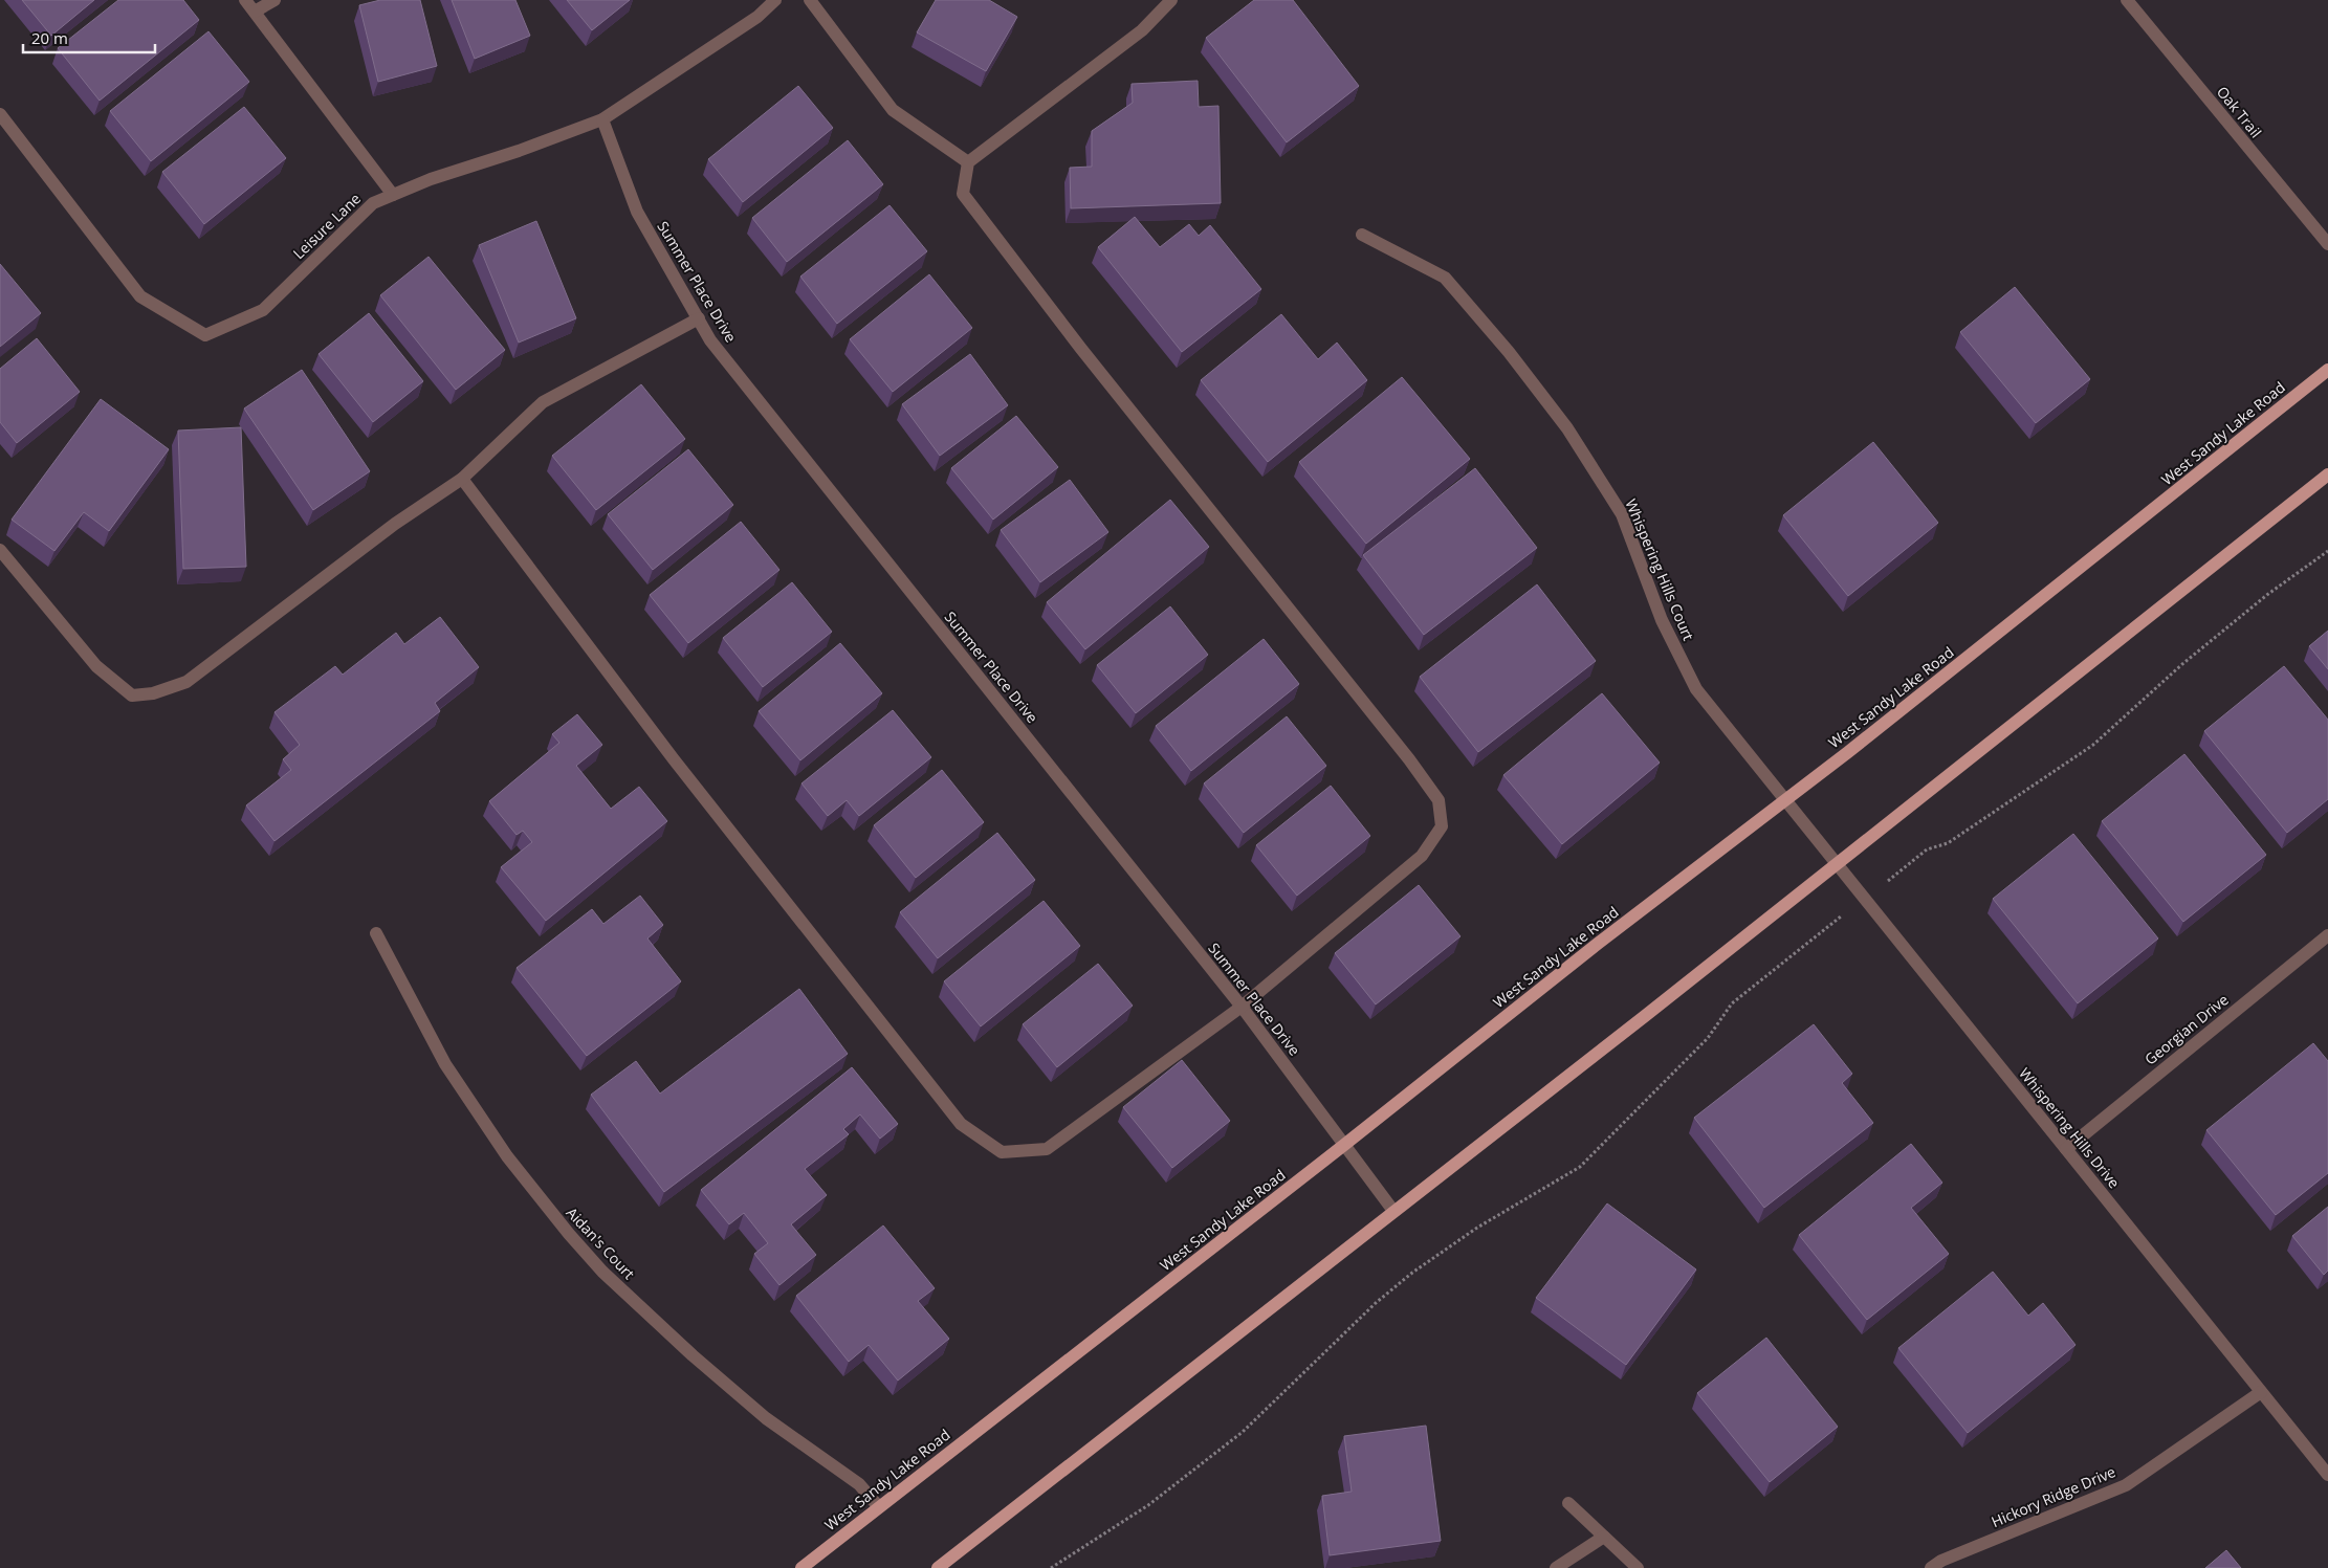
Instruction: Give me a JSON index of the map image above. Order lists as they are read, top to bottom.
{
  "streets": {
    "main road": ["West Sandy Lake Road"],
    "street": [
      "Oak Trail",
      "Leisure Lane",
      "Summer Place Drive",
      "Whispering Hills Court",
      "Georgian Drive",
      "Whispering Hills Drive",
      "Aidan's Court",
      "Hickory Ridge Drive"
    ]
  },
  "crossings": [
    ["Leisure Lane", "Summer Place Drive"],
    ["Summer Place Drive", "West Sandy Lake Road"],
    ["West Sandy Lake Road", "Whispering Hills Court"],
    ["West Sandy Lake Road", "Whispering Hills Drive"],
    ["West Sandy Lake Road", "Aidan's Court"],
    ["Whispering Hills Court", "Whispering Hills Drive"],
    ["Georgian Drive", "Whispering Hills Drive"],
    ["Whispering Hills Drive", "Hickory Ridge Drive"]
  ],
  "scale_bar": "20 m"
}
